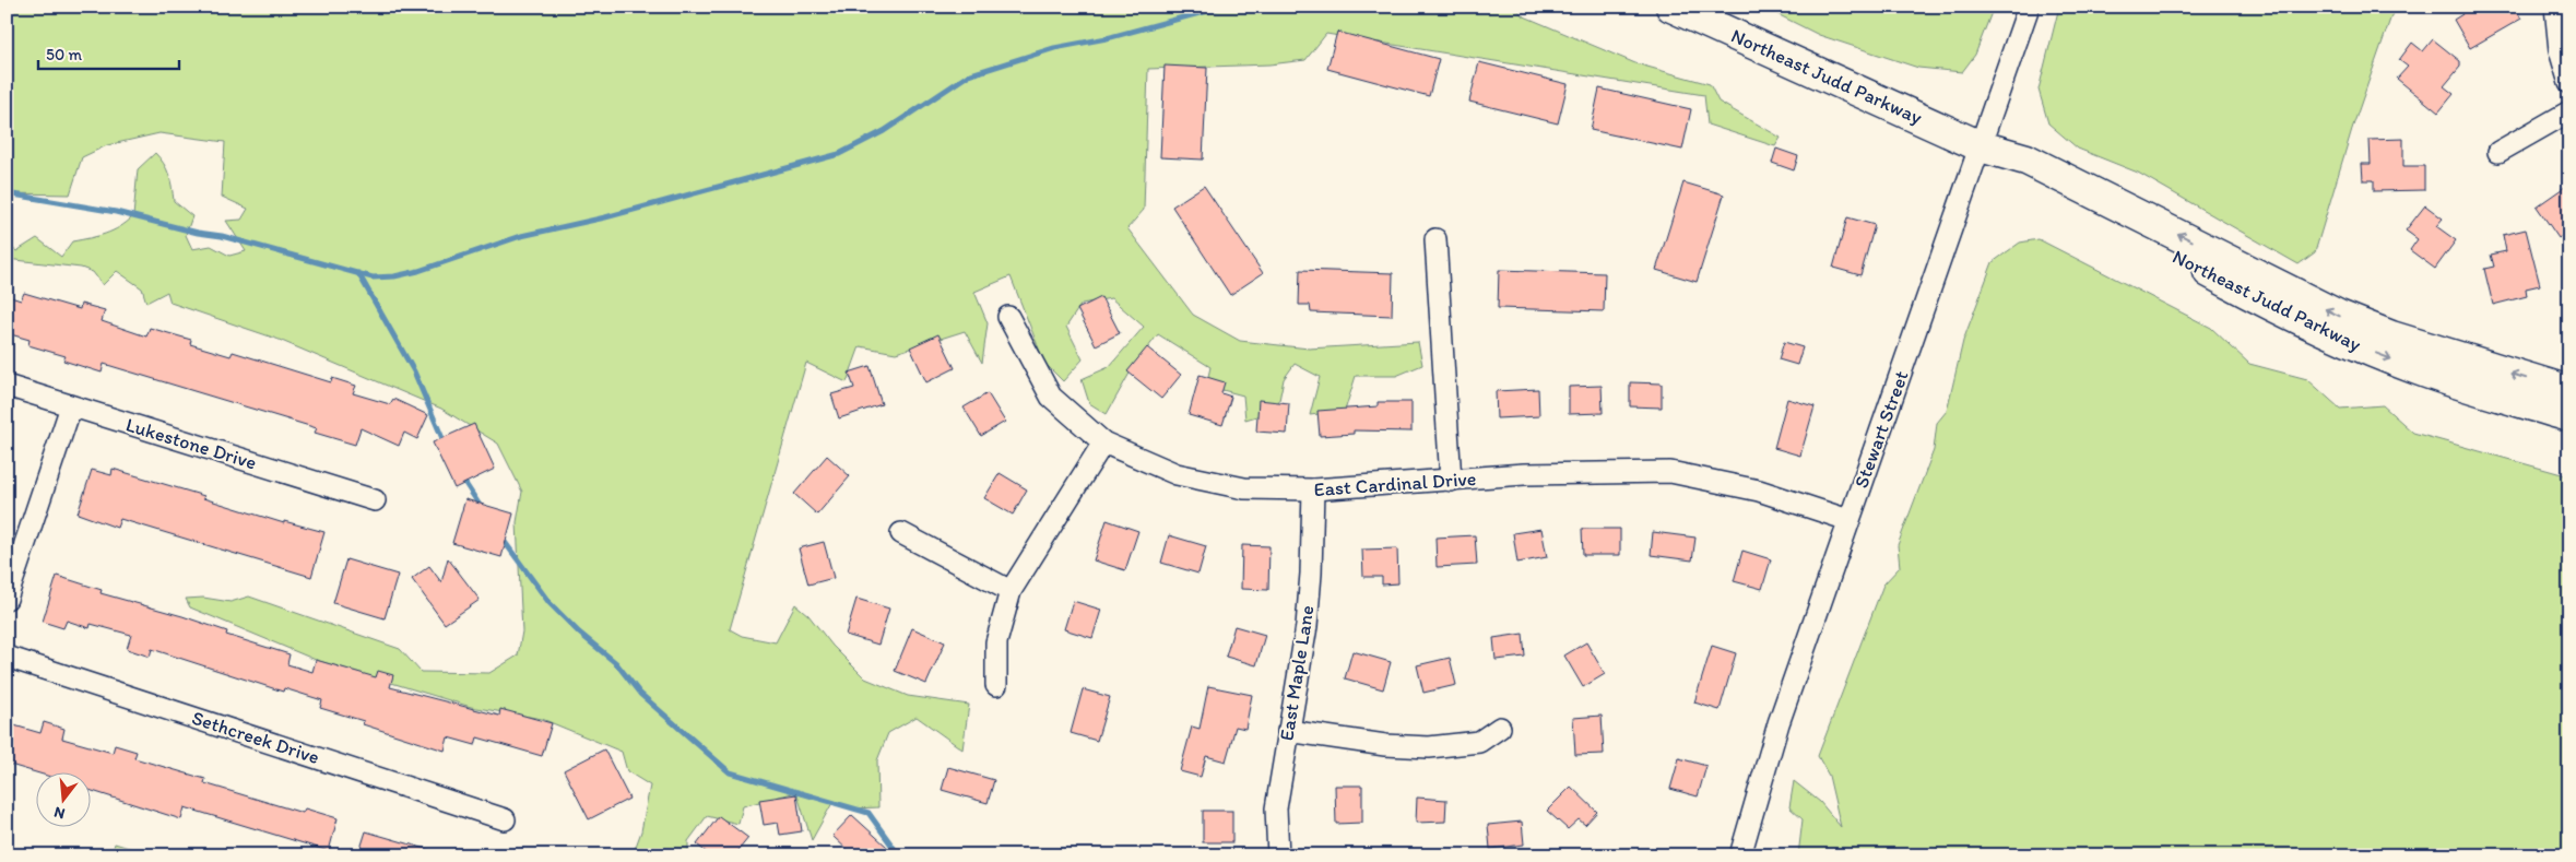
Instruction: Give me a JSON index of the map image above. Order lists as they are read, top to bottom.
{
  "streets": {
    "highway": ["Northeast Judd Parkway"],
    "street": [
      "Stewart Street",
      "Lukestone Drive",
      "East Cardinal Drive",
      "East Maple Lane",
      "Sethcreek Drive"
    ]
  },
  "crossings": [
    ["Northeast Judd Parkway", "Stewart Street"],
    ["Stewart Street", "East Cardinal Drive"],
    ["East Cardinal Drive", "East Maple Lane"]
  ],
  "scale_bar": "50 m",
  "north": "bottom"
}
